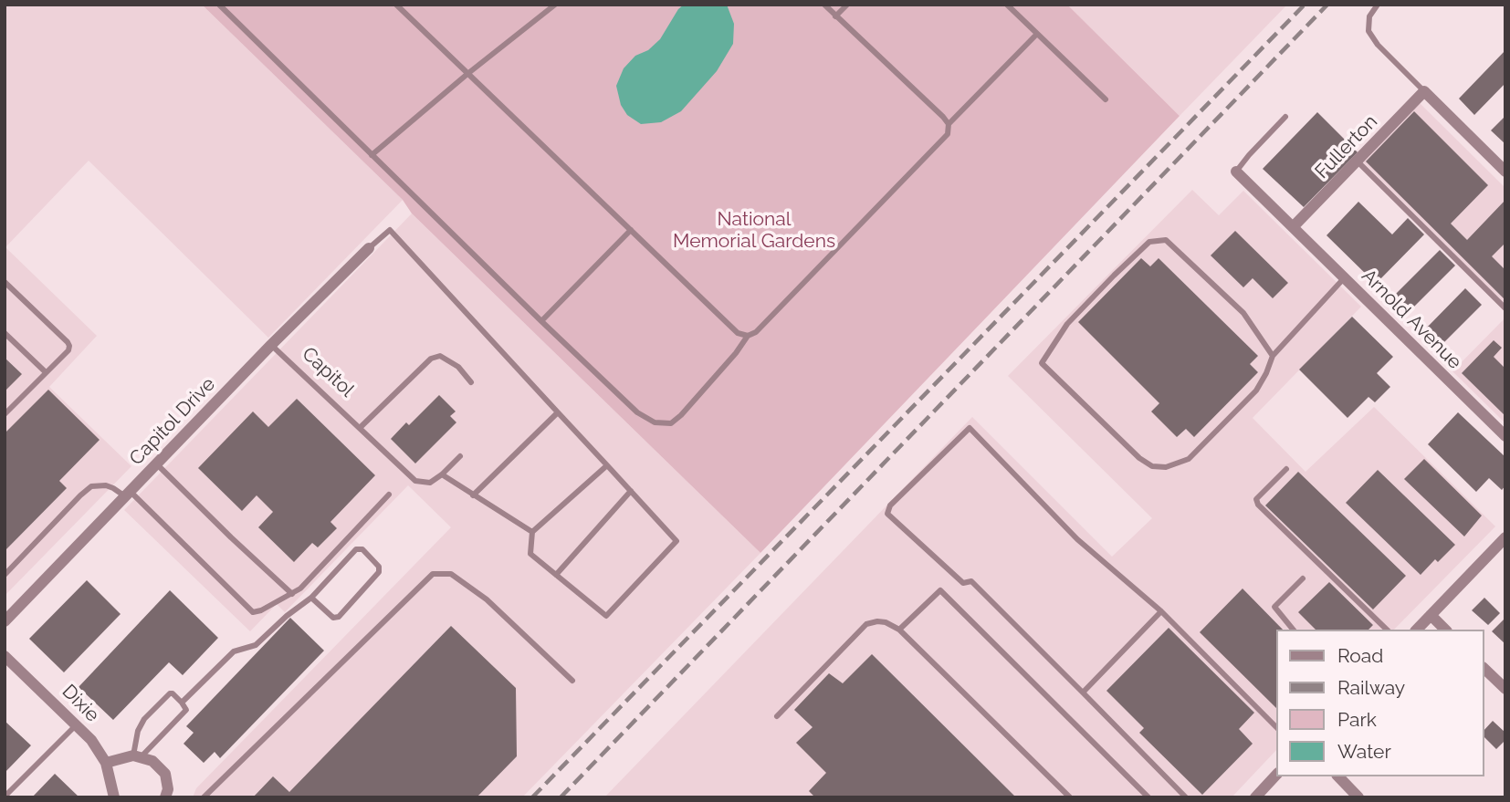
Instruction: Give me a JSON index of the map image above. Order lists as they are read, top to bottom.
{
  "streets": {
    "street": [
      "Fullerton",
      "Arnold Avenue",
      "Capitol Drive",
      "Dixie"
    ],
    "lane": ["Capitol"]
  },
  "crossings": [
    ["Fullerton", "Arnold Avenue"],
    ["Capitol", "Capitol Drive"]
  ],
  "parks": ["National Memorial Gardens"],
  "legend": [
    "Road",
    "Railway",
    "Park",
    "Water"
  ]
}
